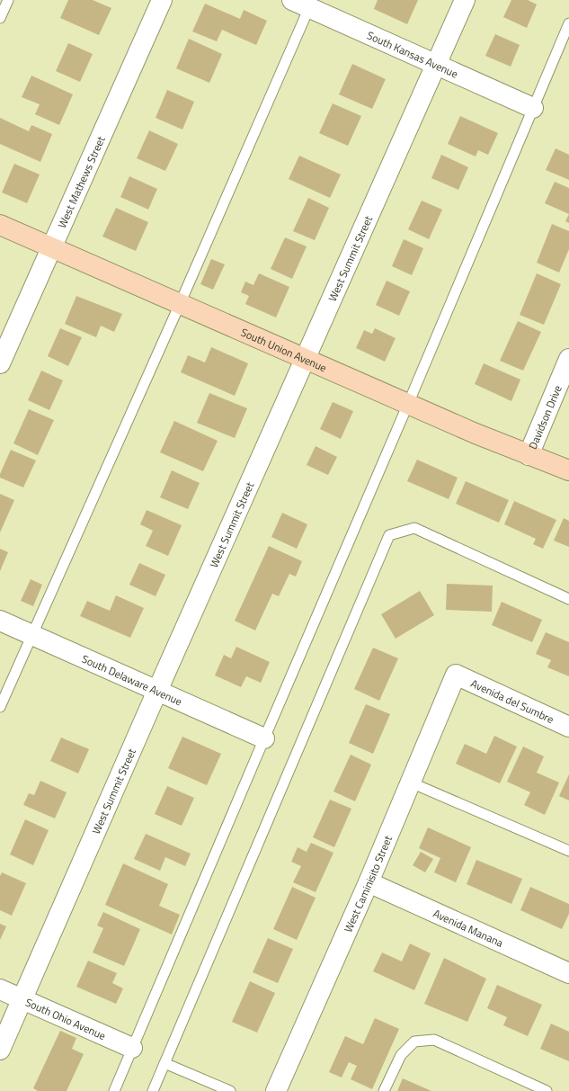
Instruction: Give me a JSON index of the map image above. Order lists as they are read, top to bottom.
{
  "streets": {
    "main road": ["South Union Avenue"],
    "street": [
      "South Kansas Avenue",
      "West Mathews Street",
      "West Summit Street",
      "Davidson Drive",
      "South Delaware Avenue",
      "Avenida del Sumbre",
      "West Caminisito Street",
      "Avenida Manana",
      "South Ohio Avenue"
    ]
  },
  "crossings": [
    ["South Kansas Avenue", "West Summit Street"],
    ["West Mathews Street", "South Union Avenue"],
    ["West Summit Street", "South Union Avenue"],
    ["West Summit Street", "South Delaware Avenue"],
    ["West Summit Street", "South Ohio Avenue"],
    ["South Union Avenue", "Davidson Drive"],
    ["Avenida del Sumbre", "West Caminisito Street"],
    ["West Caminisito Street", "Avenida Manana"]
  ]
}
